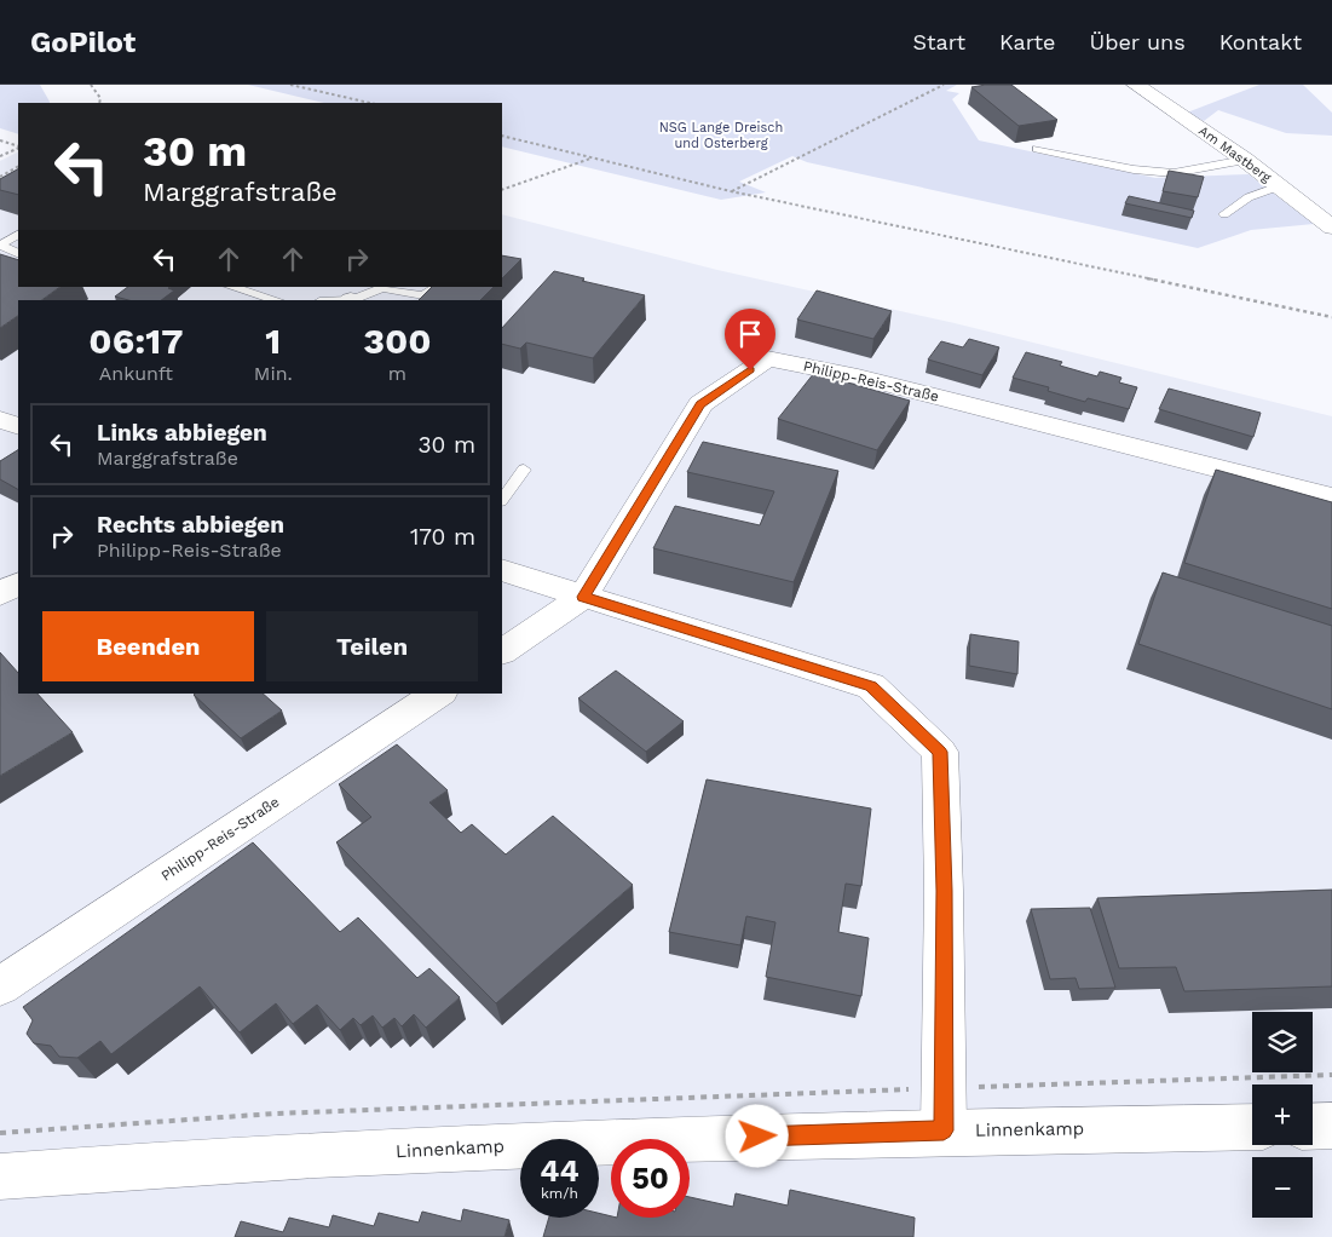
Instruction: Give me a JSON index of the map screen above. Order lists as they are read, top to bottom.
{
  "streets": {
    "street": ["Am Mastberg", "Philipp-Reis-Straße", "Linnenkamp"]
  },
  "parks": ["NSG Lange Dreisch und Osterberg"],
  "page": {
    "header": "GoPilot",
    "nav": [
      "Start",
      "Karte",
      "Über uns",
      "Kontakt"
    ],
    "turn": ["30 m", "Marggrafstraße"],
    "eta": [
      "06:17",
      "Ankunft",
      "1",
      "Min.",
      "300",
      "m"
    ],
    "list": [
      {
        "name": "Links abbiegen",
        "note": "Marggrafstraße",
        "value": "30 m"
      },
      {
        "name": "Rechts abbiegen",
        "note": "Philipp-Reis-Straße",
        "value": "170 m"
      }
    ],
    "buttons": ["Beenden", "Teilen"],
    "map_buttons": ["+", "−"],
    "speed": "44 km/h",
    "limit": "50"
  }
}
